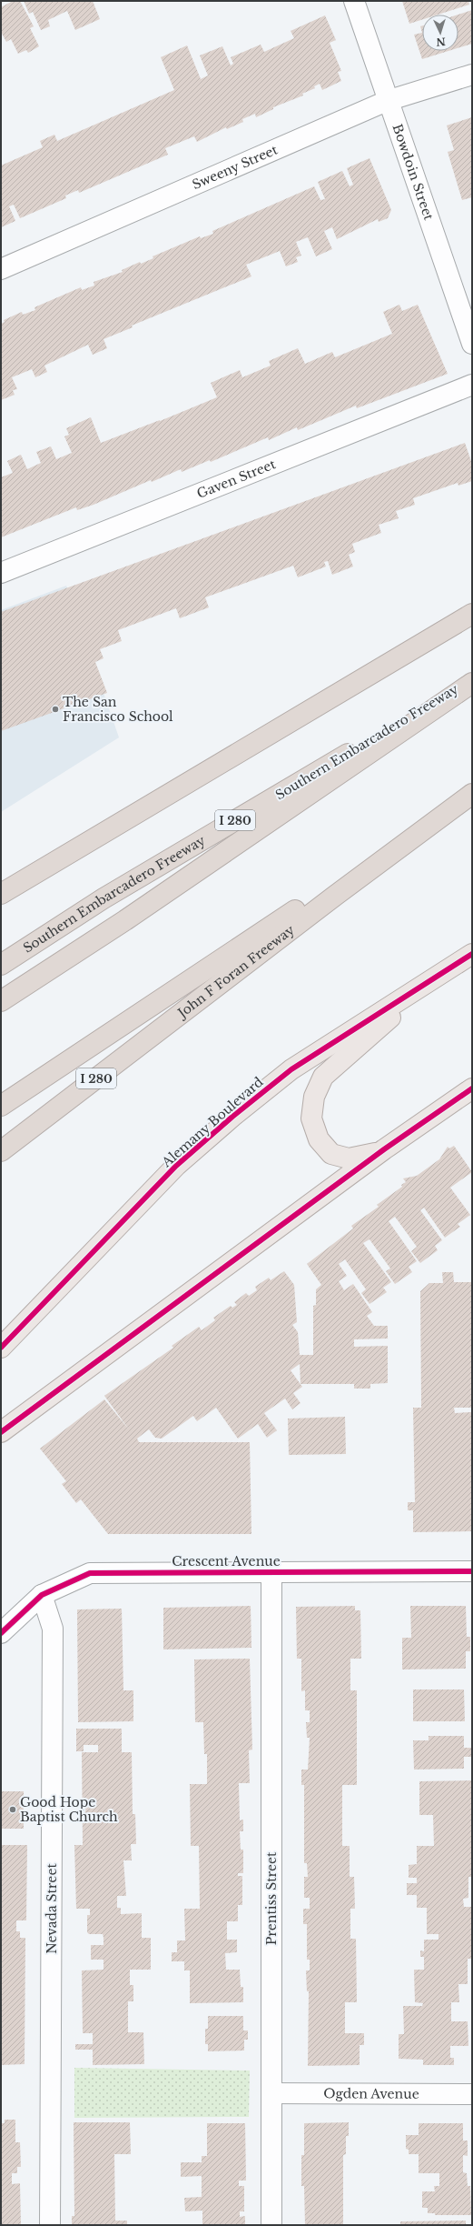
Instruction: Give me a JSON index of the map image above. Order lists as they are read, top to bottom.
{
  "streets": {
    "highway": ["Southern Embarcadero Freeway", "I 280", "John F Foran Freeway"],
    "main road": ["Alemany Boulevard"],
    "street": [
      "Sweeny Street",
      "Bowdoin Street",
      "Gaven Street",
      "Crescent Avenue",
      "Prentiss Street",
      "Nevada Street",
      "Ogden Avenue"
    ]
  },
  "crossings": [
    ["Sweeny Street", "Bowdoin Street"],
    ["Crescent Avenue", "Prentiss Street"],
    ["Crescent Avenue", "Nevada Street"],
    ["Prentiss Street", "Ogden Avenue"]
  ],
  "places": ["The San Francisco School", "Good Hope Baptist Church"],
  "north": "bottom"
}
